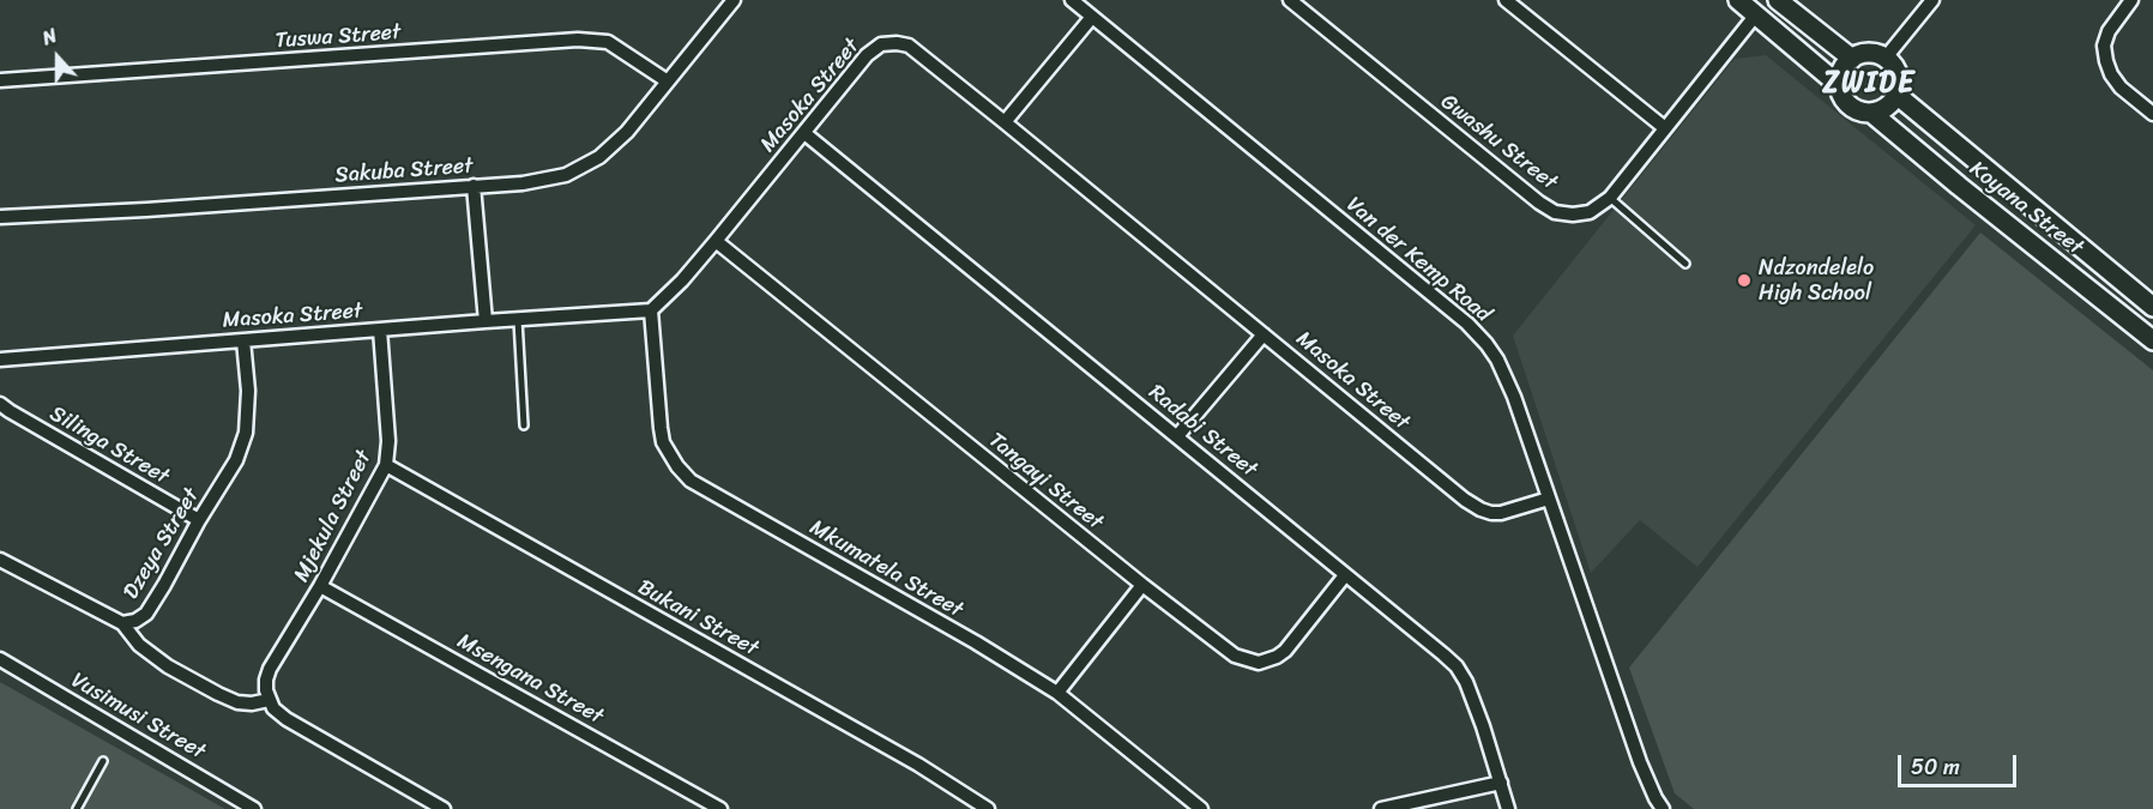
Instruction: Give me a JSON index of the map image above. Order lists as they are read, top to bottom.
{
  "streets": {
    "main road": ["Koyana Street"],
    "street": [
      "Tuswa Street",
      "Masoka Street",
      "Gwashu Street",
      "Sakuba Street",
      "Van der Kemp Road",
      "Radabi Street",
      "Silinga Street",
      "Tangayi Street",
      "Mjekula Street",
      "Dzeya Street",
      "Mkumatela Street",
      "Bukani Street",
      "Msengana Street",
      "Vusimusi Street"
    ]
  },
  "crossings": [
    ["Tuswa Street", "Sakuba Street"],
    ["Masoka Street", "Van der Kemp Road"],
    ["Masoka Street", "Radabi Street"],
    ["Masoka Street", "Tangayi Street"],
    ["Masoka Street", "Mjekula Street"],
    ["Masoka Street", "Dzeya Street"],
    ["Masoka Street", "Mkumatela Street"],
    ["Gwashu Street", "Koyana Street"],
    ["Radabi Street", "Tangayi Street"],
    ["Silinga Street", "Dzeya Street"],
    ["Mjekula Street", "Bukani Street"],
    ["Mjekula Street", "Msengana Street"]
  ],
  "districts": ["ZWIDE"],
  "places": ["Ndzondelelo High School"],
  "scale_bar": "50 m",
  "north": "top"
}
